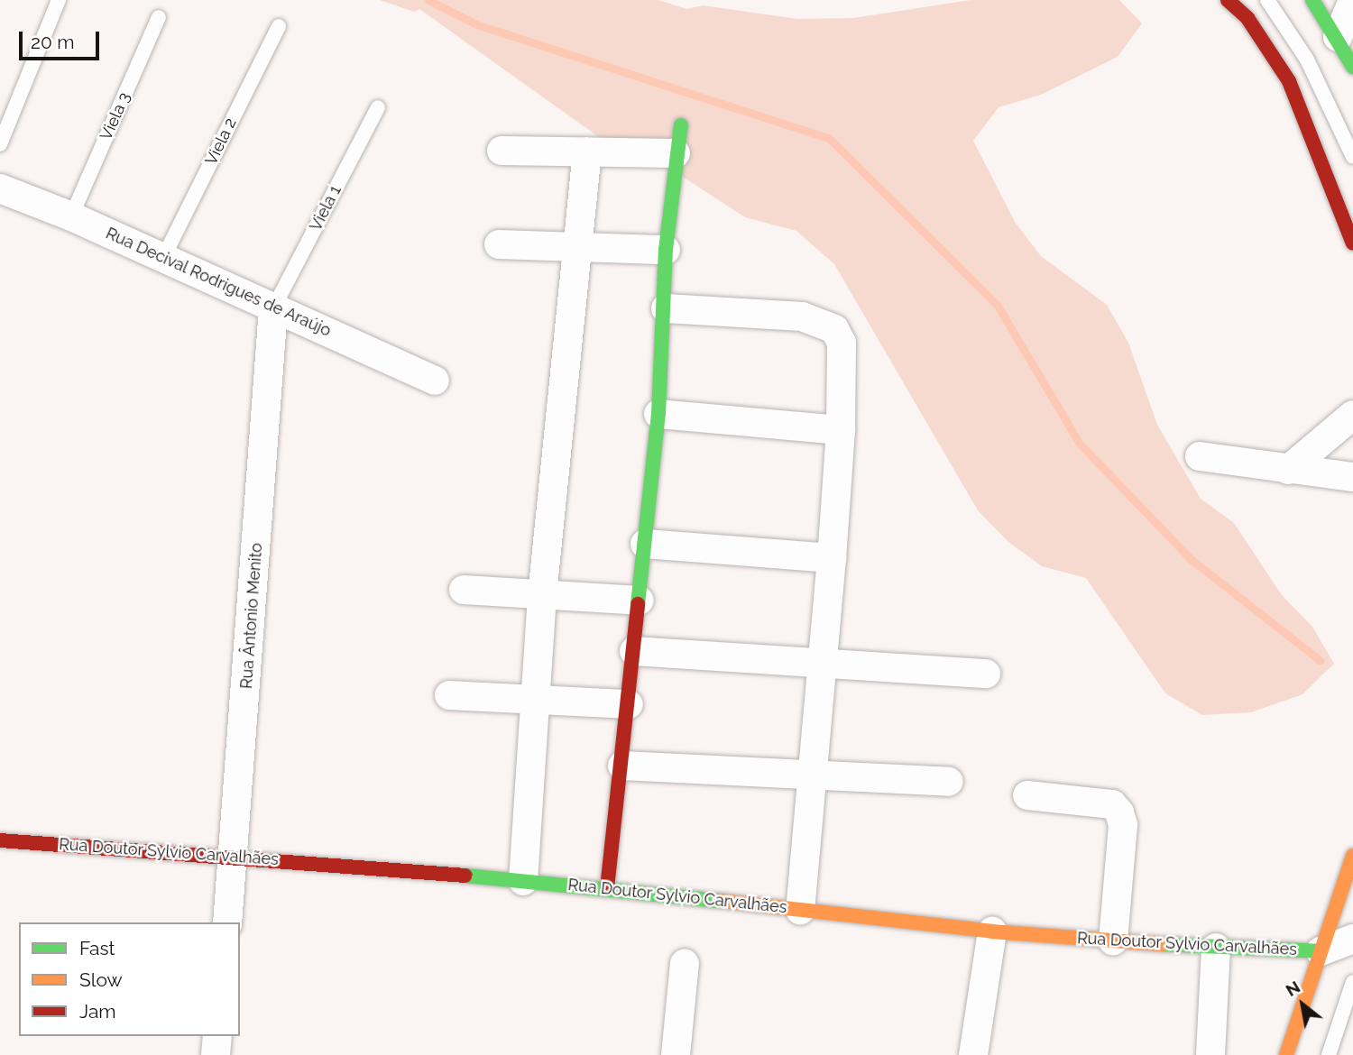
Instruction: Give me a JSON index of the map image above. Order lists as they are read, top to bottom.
{
  "streets": {
    "street": ["Rua Decival Rodrigues de Araújo", "Rua Ântonio Menito", "Rua Doutor Sylvio Carvalhães"],
    "lane": ["Viela 3", "Viela 2", "Viela 1"]
  },
  "crossings": [
    ["Viela 3", "Rua Decival Rodrigues de Araújo"],
    ["Viela 2", "Rua Decival Rodrigues de Araújo"],
    ["Viela 1", "Rua Decival Rodrigues de Araújo"],
    ["Viela 1", "Rua Ântonio Menito"],
    ["Rua Decival Rodrigues de Araújo", "Rua Ântonio Menito"],
    ["Rua Ântonio Menito", "Rua Doutor Sylvio Carvalhães"]
  ],
  "legend": ["Fast", "Slow", "Jam"],
  "scale_bar": "20 m",
  "north": "top left"
}
